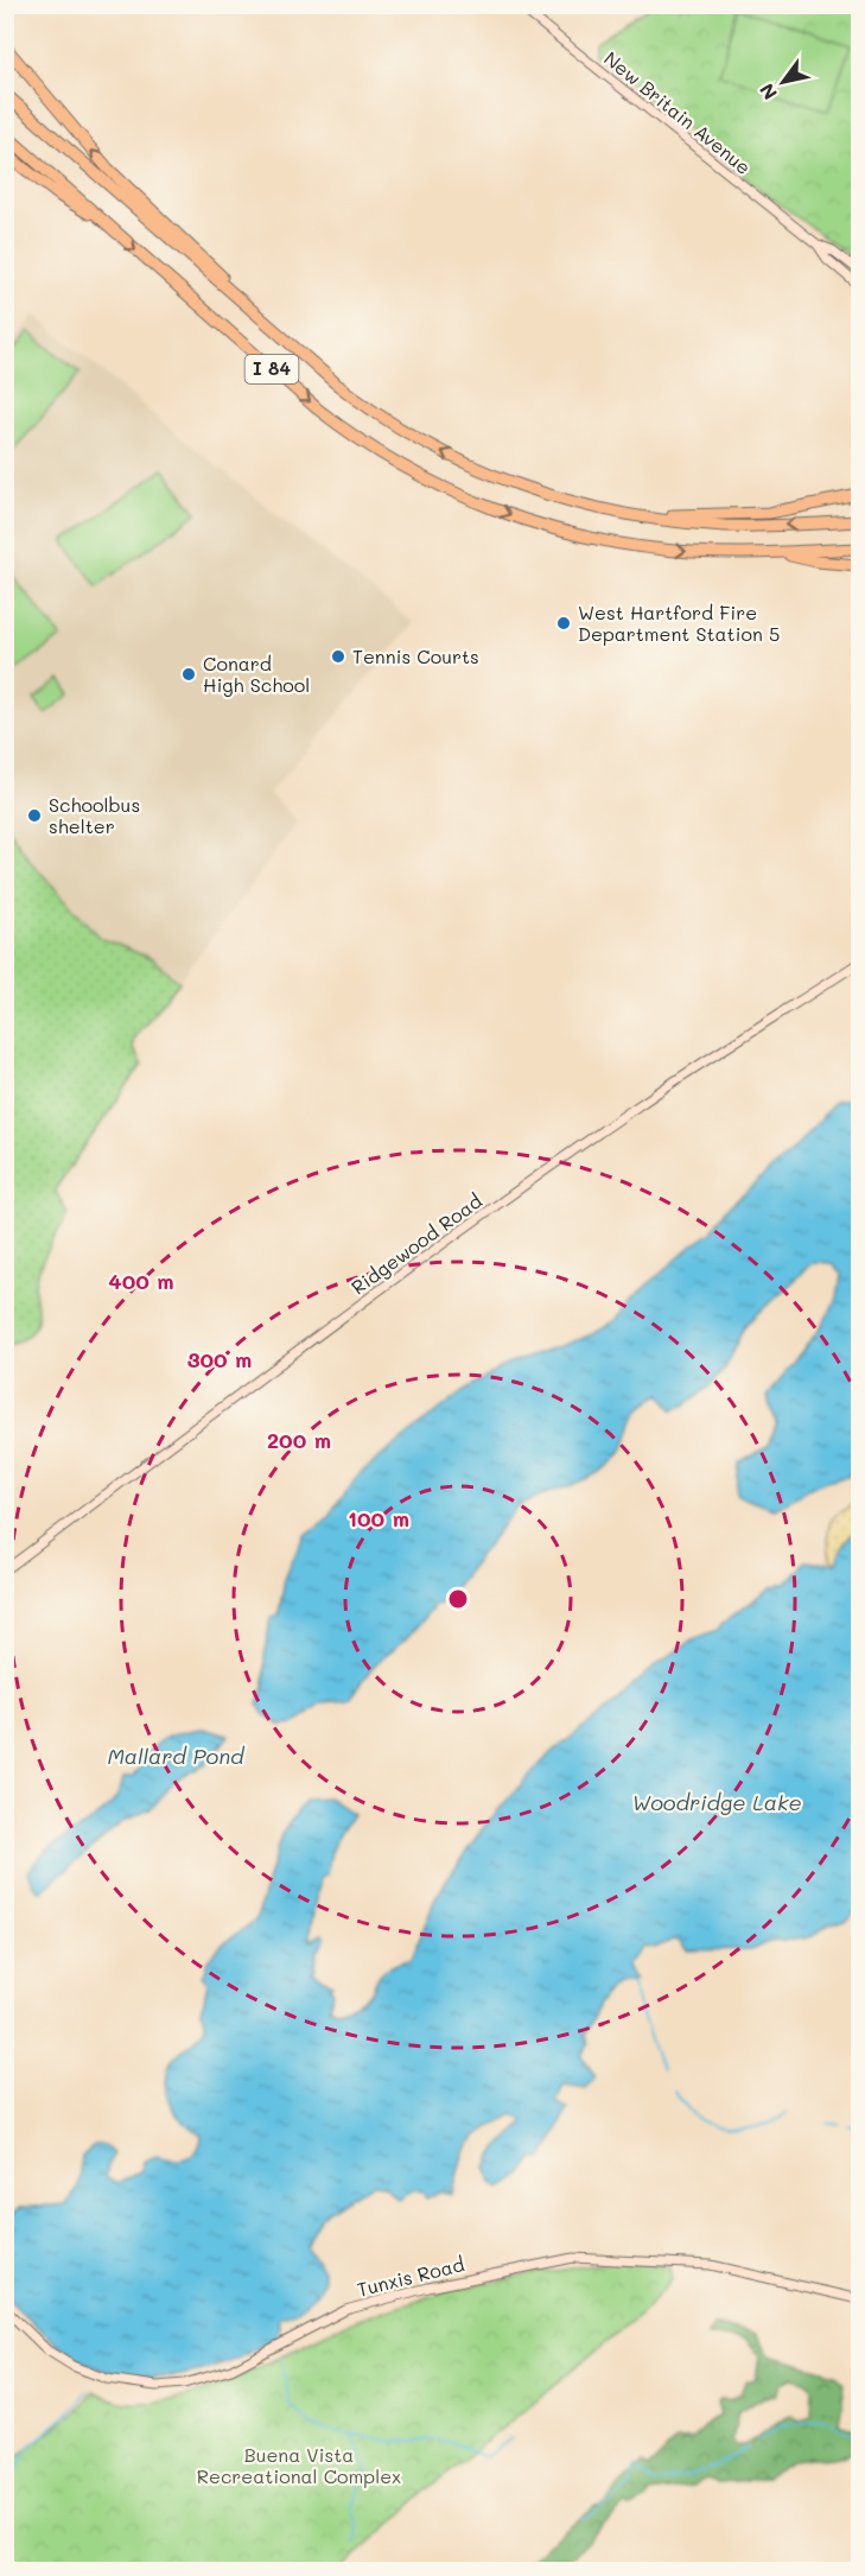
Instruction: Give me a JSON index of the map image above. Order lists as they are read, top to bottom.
{
  "streets": {
    "highway": ["I 84"],
    "main road": ["New Britain Avenue", "Ridgewood Road", "Tunxis Road"]
  },
  "water": ["Mallard Pond", "Woodridge Lake"],
  "parks": ["Buena Vista Recreational Complex"],
  "places": [
    "West Hartford Fire Department Station 5",
    "Tennis Courts",
    "Conard High School",
    "Schoolbus shelter"
  ],
  "north": "bottom left",
  "rings": [
    "400 m",
    "300 m",
    "200 m",
    "100 m"
  ]
}
